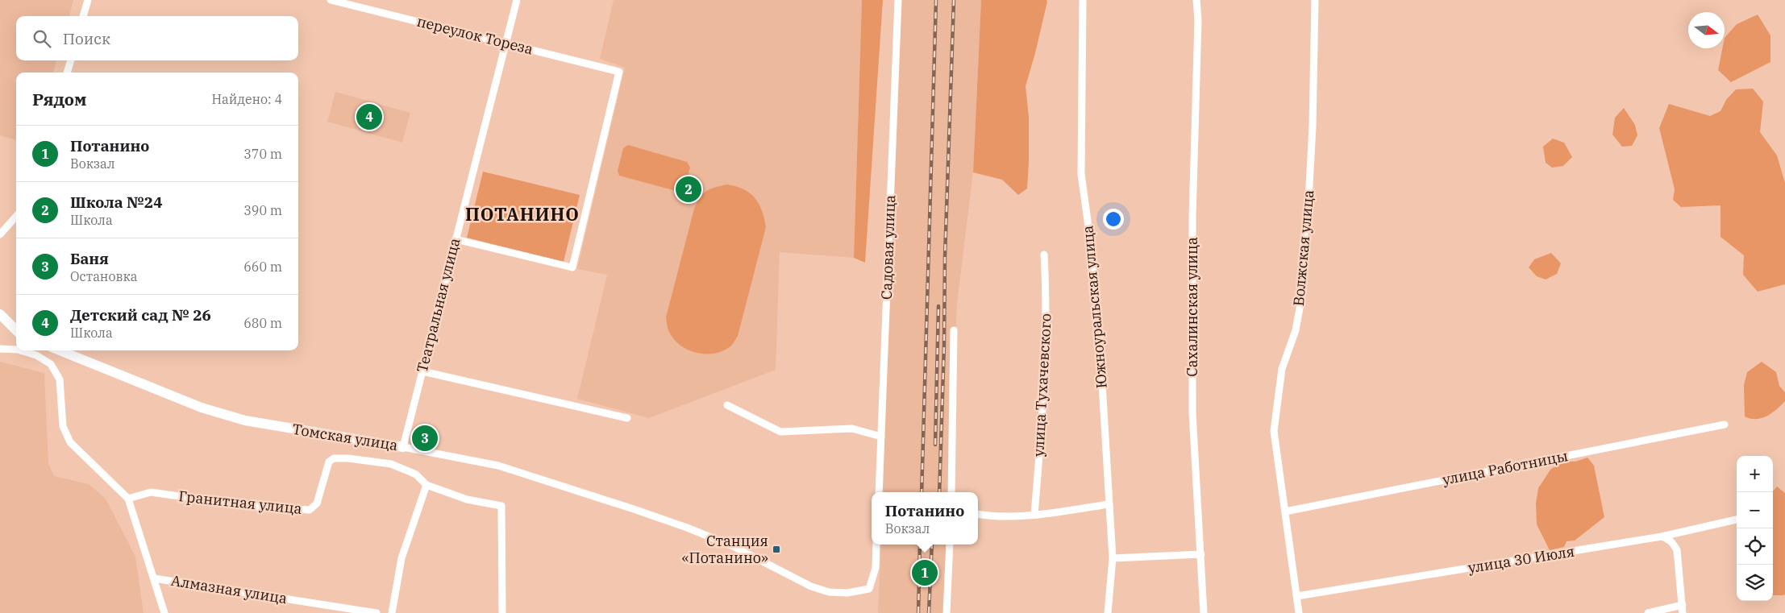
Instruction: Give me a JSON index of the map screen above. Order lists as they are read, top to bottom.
{
  "streets": {
    "street": [
      "переулок Тореза",
      "Садовая улица",
      "Волжская улица",
      "Театральная улица",
      "Южноуральская улица",
      "Сахалинская улица",
      "улица Тухачевского",
      "Томская улица",
      "улица Работницы",
      "Гранитная улица",
      "улица 30 Июля",
      "Алмазная улица"
    ]
  },
  "crossings": [
    ["переулок Тореза", "Театральная улица"],
    ["Волжская улица", "улица Работницы"],
    ["Волжская улица", "улица 30 Июля"],
    ["Театральная улица", "Томская улица"]
  ],
  "districts": ["ПОТАНИНО"],
  "places": {
    "transit": ["Станция «Потанино»"]
  },
  "north": "right",
  "page": {
    "search": "Поиск",
    "heading": ["Рядом", "Найдено: 4"],
    "pins": [
      "4",
      "2",
      "3",
      "1"
    ],
    "list": [
      {
        "mark": "1",
        "name": "Потанино",
        "note": "Вокзал",
        "value": "370 m"
      },
      {
        "mark": "2",
        "name": "Школа №24",
        "note": "Школа",
        "value": "390 m"
      },
      {
        "mark": "3",
        "name": "Баня",
        "note": "Остановка",
        "value": "660 m"
      },
      {
        "mark": "4",
        "name": "Детский сад № 26",
        "note": "Школа",
        "value": "680 m"
      }
    ],
    "map_buttons": ["+", "−"],
    "popup": ["Потанино", "Вокзал"]
  }
}
